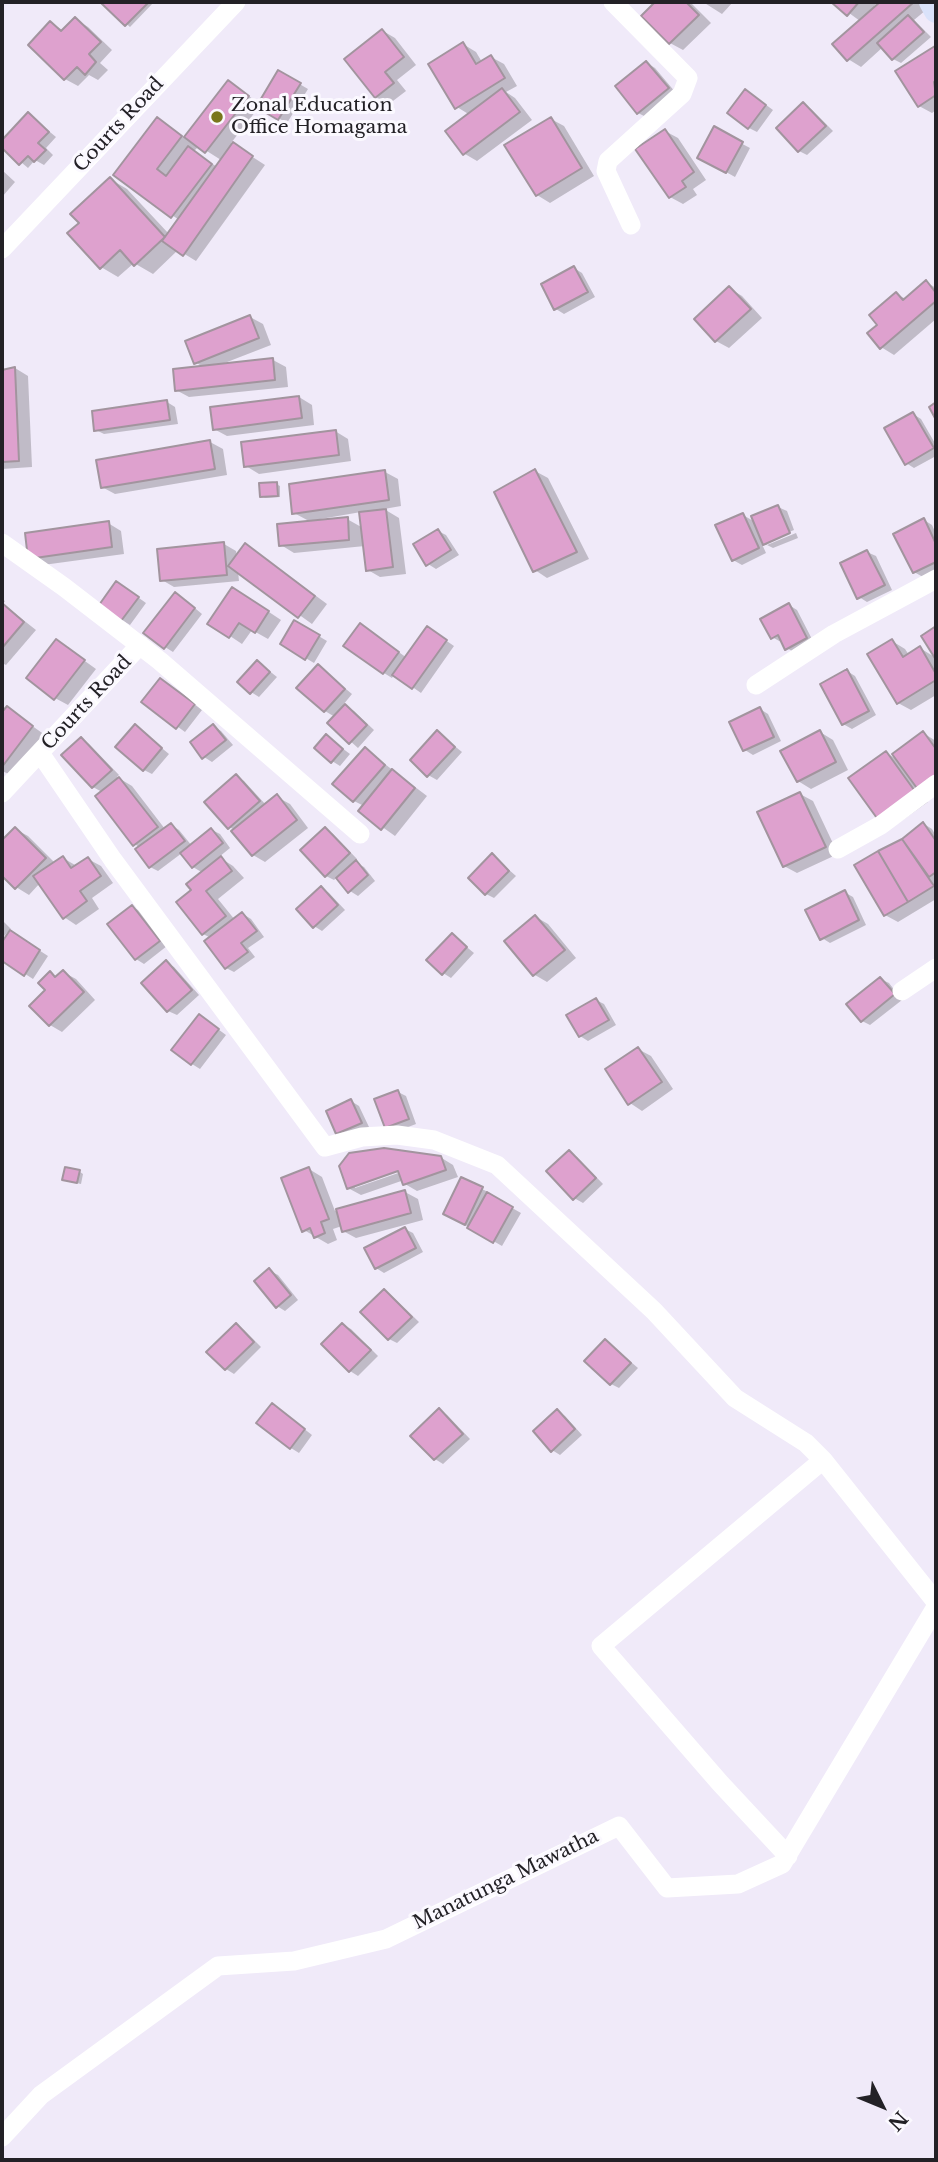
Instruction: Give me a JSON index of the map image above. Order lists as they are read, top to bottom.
{
  "streets": {
    "street": ["Courts Road", "Manatunga Mawatha"]
  },
  "places": ["Zonal Education Office Homagama"],
  "north": "bottom right"
}
